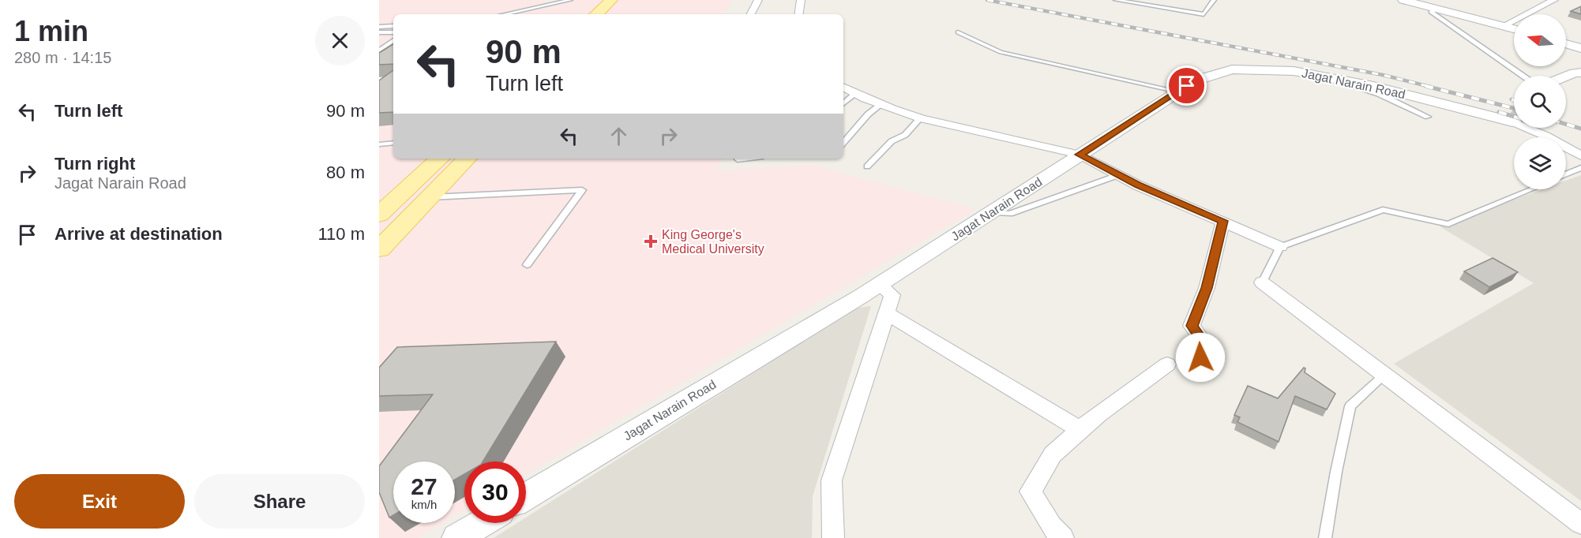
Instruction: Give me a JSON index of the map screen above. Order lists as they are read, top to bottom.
{
  "streets": {
    "street": ["Jagat Narain Road"]
  },
  "places": {
    "health": ["King George's Medical University"]
  },
  "north": "left",
  "page": {
    "heading": ["1 min", "280 m · 14:15"],
    "turn": ["90 m", "Turn left"],
    "list": [
      {
        "name": "Turn left",
        "value": "90 m"
      },
      {
        "name": "Turn right",
        "note": "Jagat Narain Road",
        "value": "80 m"
      },
      {
        "name": "Arrive at destination",
        "value": "110 m"
      }
    ],
    "speed": "27 km/h",
    "limit": "30",
    "buttons": ["Exit", "Share"]
  }
}
